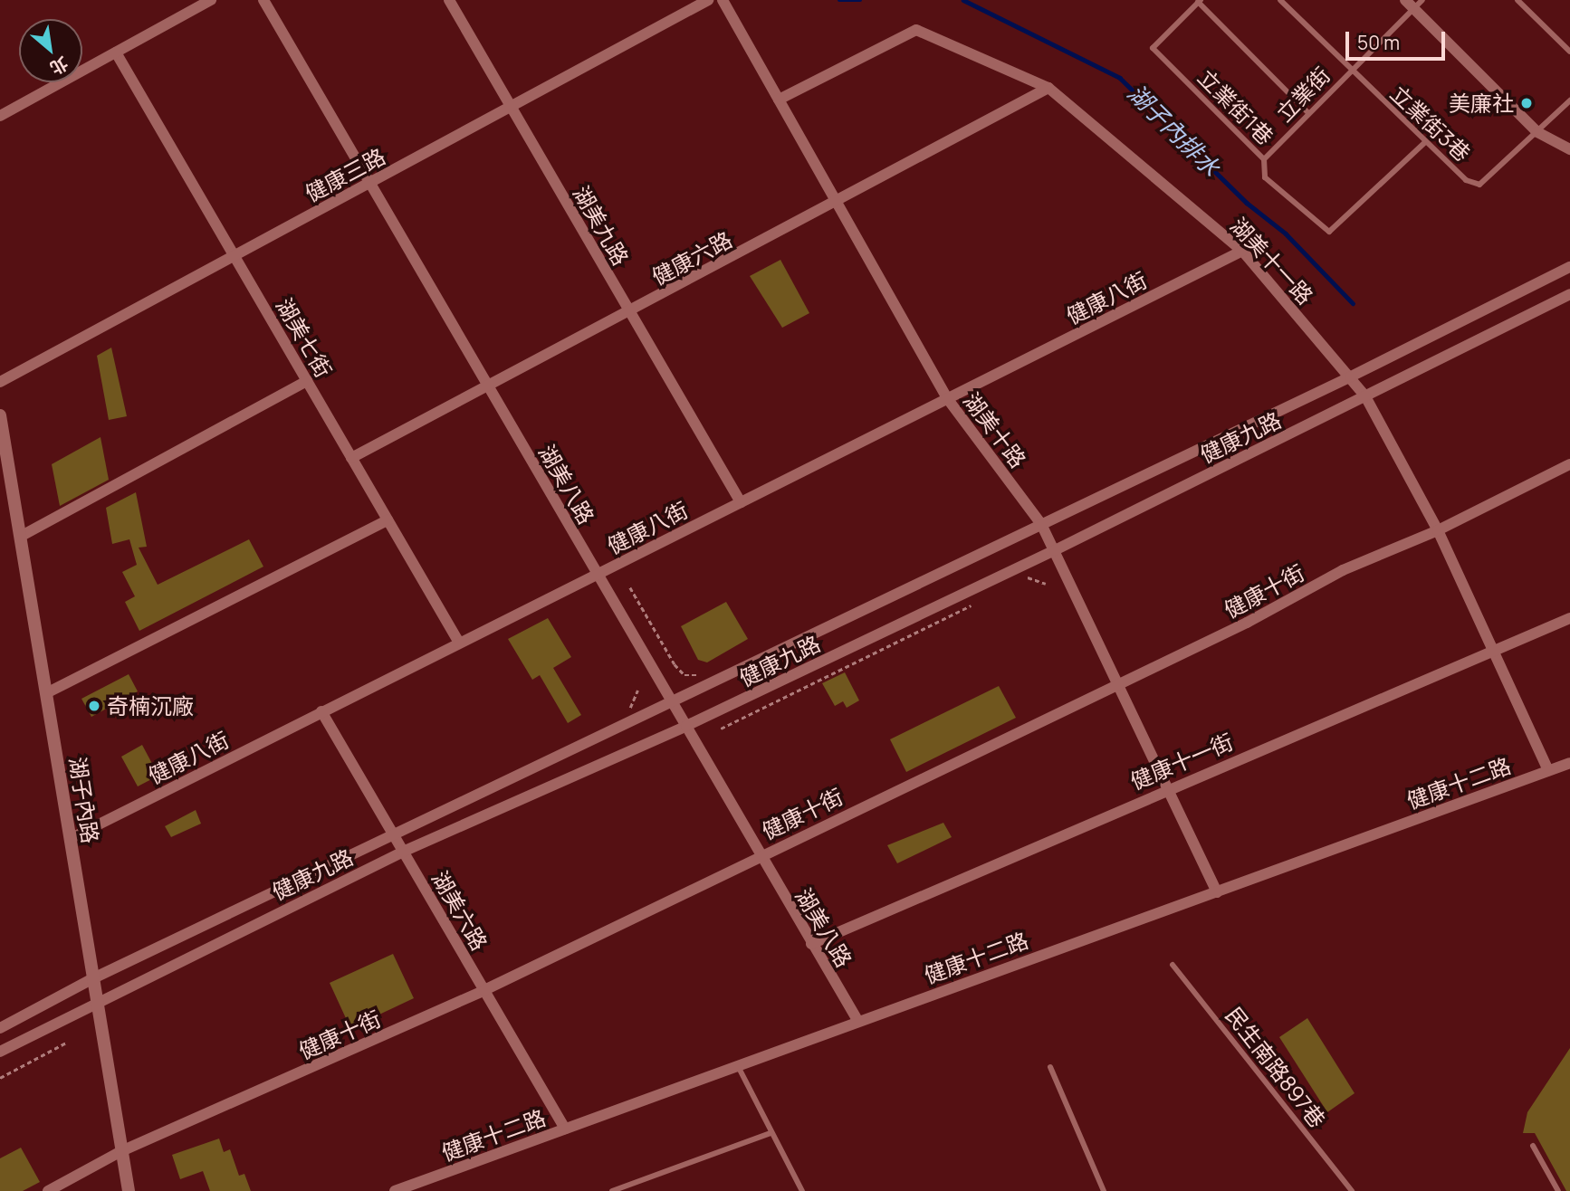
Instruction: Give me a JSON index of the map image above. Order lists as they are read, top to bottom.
{
  "streets": {
    "street": [
      "健康三路",
      "湖美九路",
      "健康六路",
      "湖美十一路",
      "健康八街",
      "湖美七街",
      "湖美十路",
      "健康九路",
      "湖美八路",
      "健康十街",
      "健康十一街",
      "健康十二路",
      "湖子內路",
      "湖美六路"
    ],
    "lane": [
      "立業街",
      "立業街1巷",
      "立業街3巷",
      "民生南路897巷"
    ]
  },
  "crossings": [
    ["立業街", "立業街1巷"],
    ["立業街", "立業街3巷"],
    ["立業街1巷", "立業街3巷"],
    ["健康三路", "湖美九路"],
    ["健康三路", "湖美七街"],
    ["健康三路", "湖美八路"],
    ["湖美九路", "健康六路"],
    ["湖美九路", "健康八街"],
    ["健康六路", "湖美十一路"],
    ["健康六路", "湖美七街"],
    ["健康六路", "湖美十路"],
    ["健康六路", "湖美八路"],
    ["湖美十一路", "健康八街"],
    ["湖美十一路", "湖美十路"],
    ["湖美十一路", "健康九路"],
    ["湖美十一路", "健康十街"],
    ["湖美十一路", "健康十一街"],
    ["湖美十一路", "健康十二路"],
    ["健康八街", "湖美七街"],
    ["健康八街", "湖美十路"],
    ["健康八街", "湖美八路"],
    ["健康八街", "湖子內路"],
    ["健康八街", "湖美六路"],
    ["湖美十路", "健康九路"],
    ["湖美十路", "健康十街"],
    ["湖美十路", "健康十一街"],
    ["湖美十路", "健康十二路"],
    ["健康九路", "湖美八路"],
    ["健康九路", "湖子內路"],
    ["健康九路", "湖美六路"],
    ["湖美八路", "健康十街"],
    ["湖美八路", "健康十一街"],
    ["湖美八路", "健康十二路"],
    ["健康十街", "湖子內路"],
    ["健康十街", "湖美六路"],
    ["健康十二路", "湖美六路"]
  ],
  "water": ["湖子內排水"],
  "places": ["美廉社", "奇楠沉廠"],
  "scale_bar": "50 m",
  "north": "bottom right"
}
